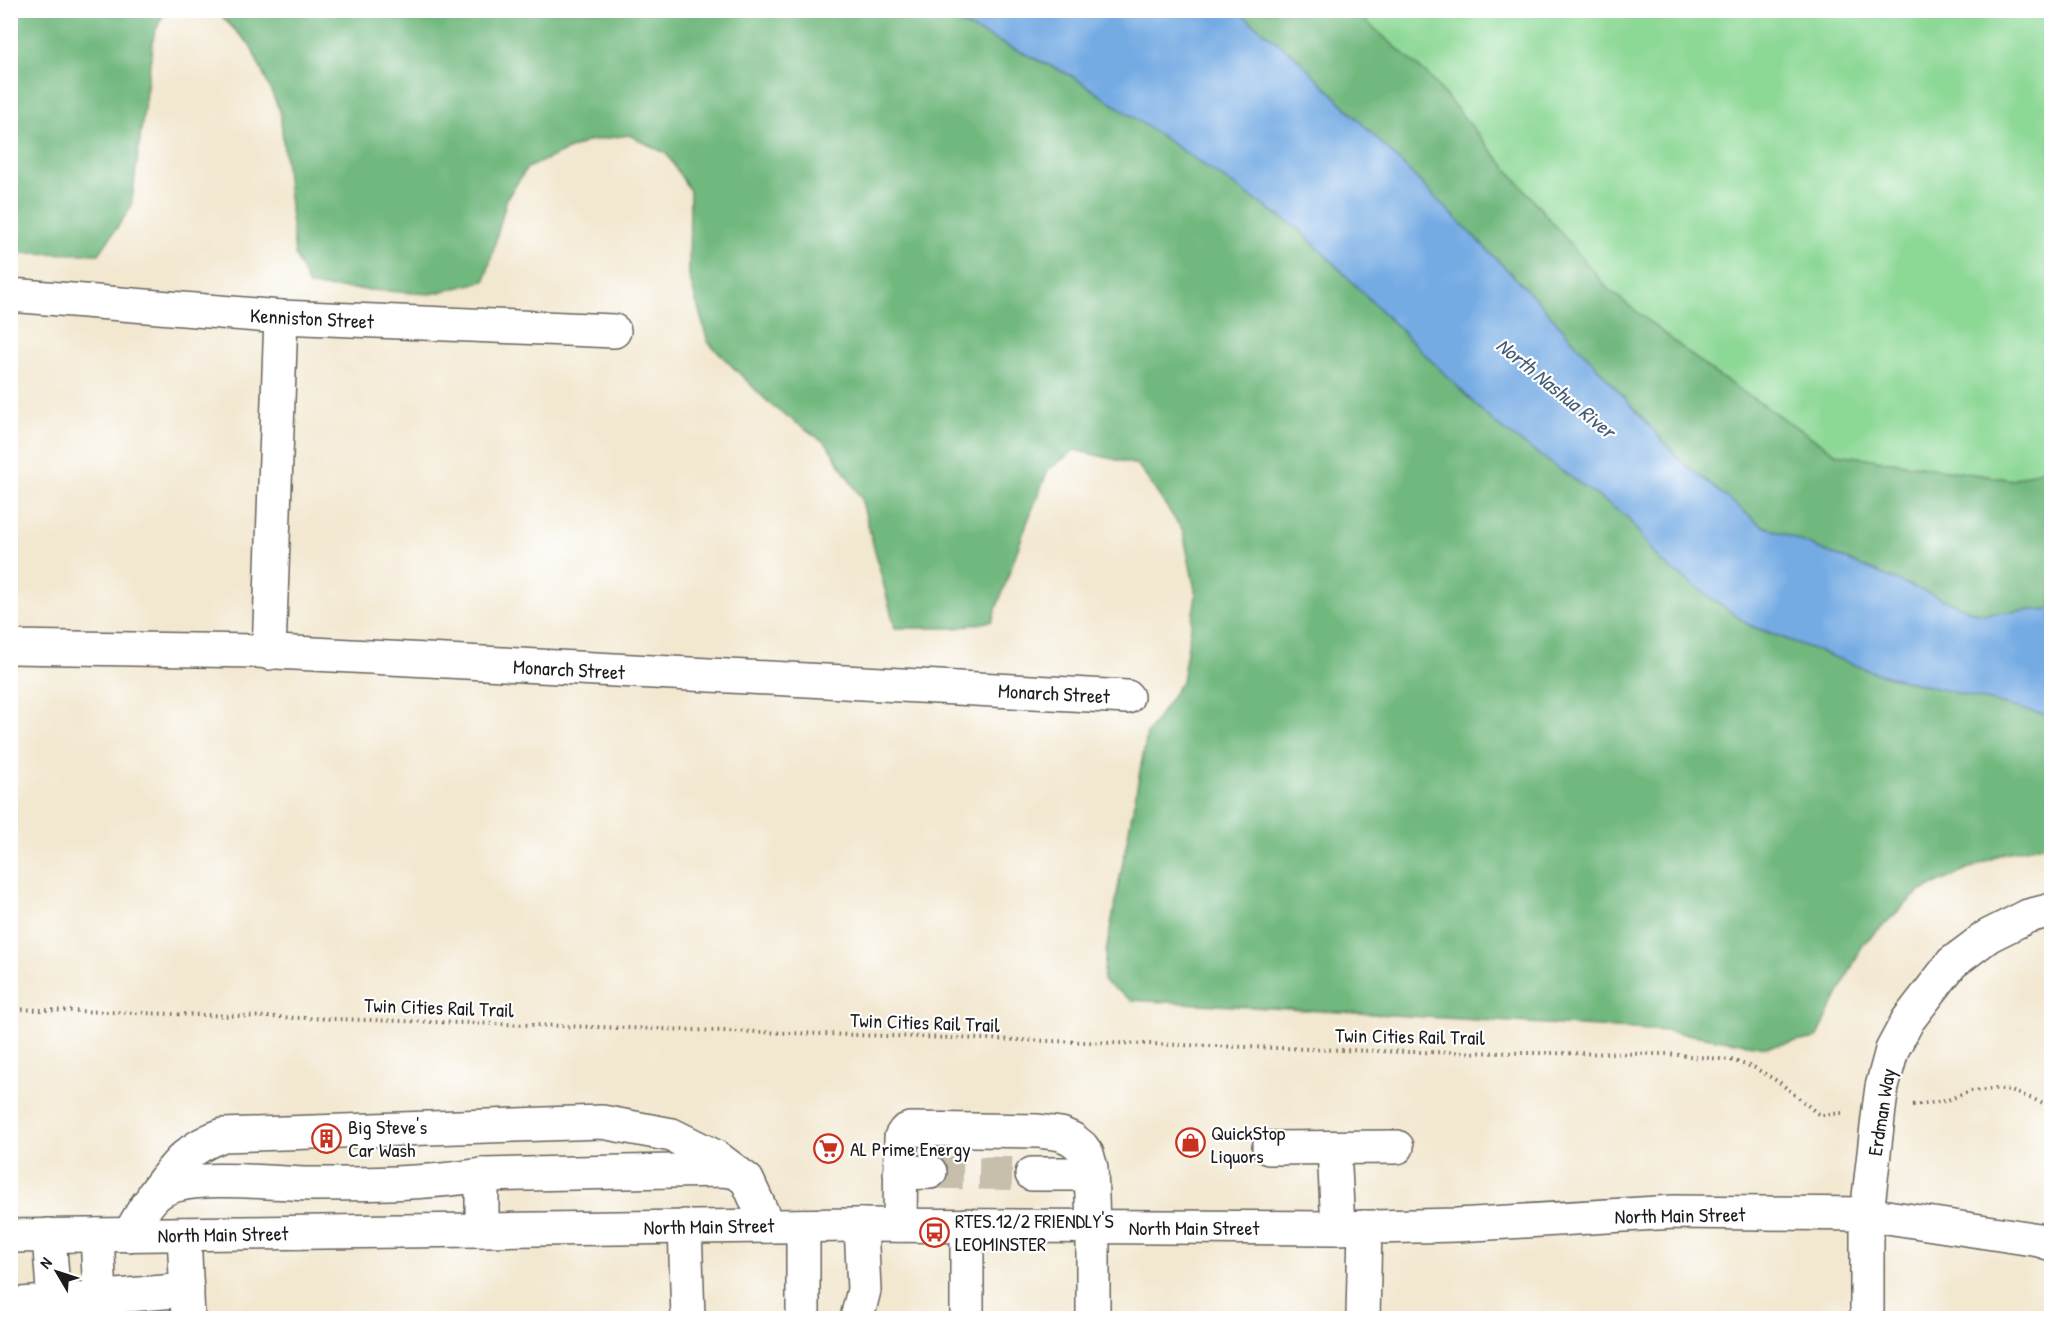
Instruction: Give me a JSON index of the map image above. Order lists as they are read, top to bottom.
{
  "streets": {
    "main road": [
      "Kenniston Street",
      "Monarch Street",
      "Erdman Way",
      "North Main Street"
    ],
    "path": ["Twin Cities Rail Trail"]
  },
  "crossings": [
    ["Erdman Way", "North Main Street"]
  ],
  "water": ["North Nashua River"],
  "places": {
    "building": ["Big Steve's Car Wash"],
    "shop": ["QuickStop Liquors"],
    "supermarket": ["AL Prime Energy"],
    "bus stop": ["RTES.12/2 FRIENDLY'S LEOMINSTER"]
  },
  "north": "top left"
}
